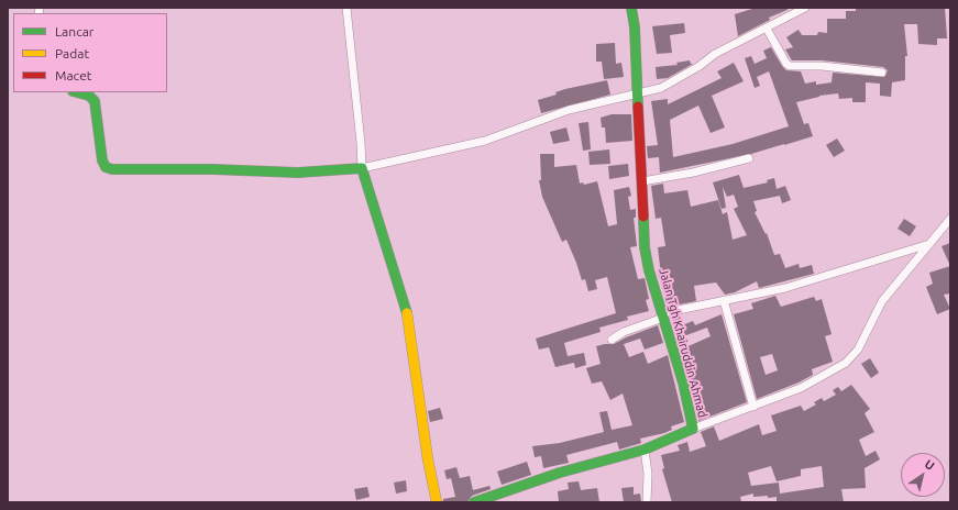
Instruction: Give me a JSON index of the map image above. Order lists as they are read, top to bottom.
{
  "streets": {
    "street": ["Jalan Tgh Khairuddin Ahmad"]
  },
  "legend": ["Lancar", "Padat", "Macet"],
  "north": "top right"
}
